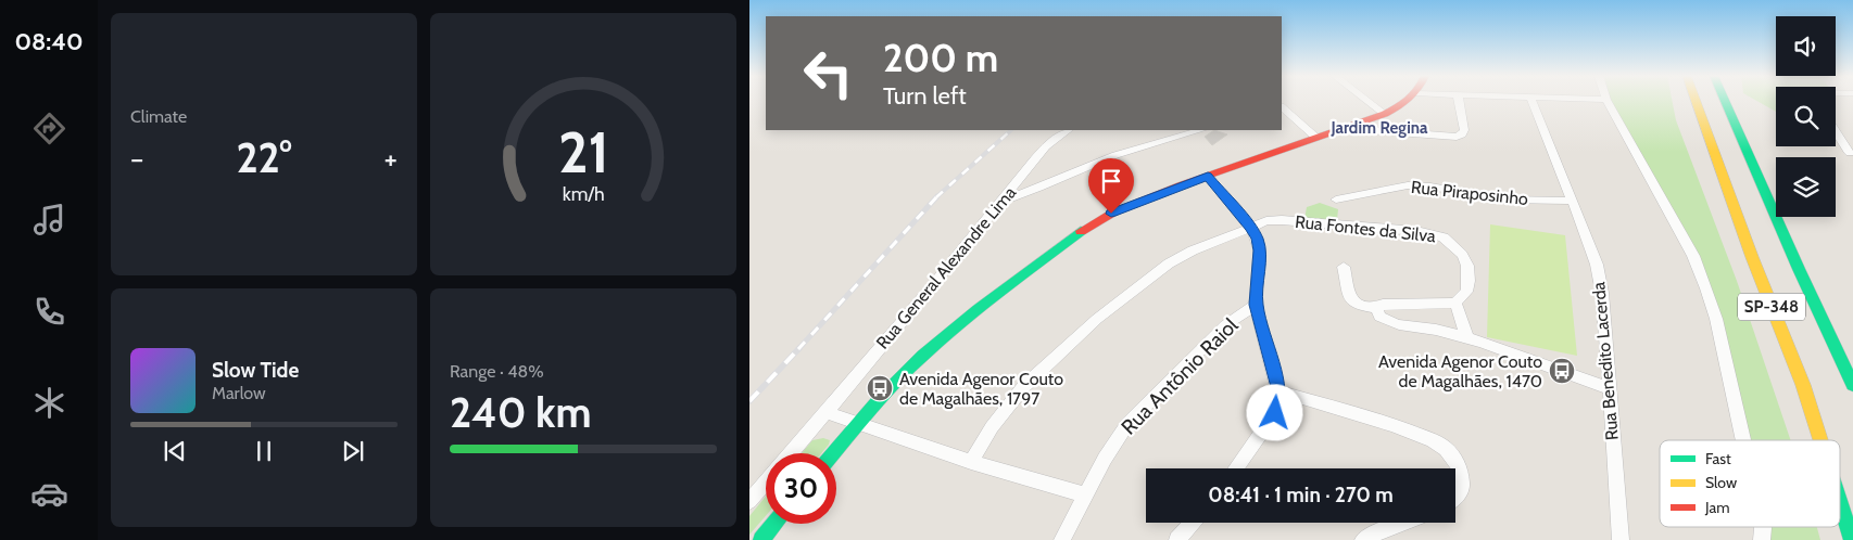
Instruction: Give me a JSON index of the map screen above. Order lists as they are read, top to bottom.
{
  "streets": {
    "main road": ["SP-348"],
    "street": [
      "Rua Piraposinho",
      "Rua Fontes da Silva",
      "Rua General Alexandre Lima",
      "Rua Benedito Lacerda",
      "Rua Antônio Raiol"
    ]
  },
  "crossings": [
    ["Rua Piraposinho", "Rua Benedito Lacerda"]
  ],
  "districts": ["Jardim Regina"],
  "places": {
    "bus stop": ["Avenida Agenor Couto de Magalhães, 1470", "Avenida Agenor Couto de Magalhães, 1797"]
  },
  "legend": ["Fast", "Slow", "Jam"],
  "page": {
    "tabs": "08:40",
    "tile": [
      "Climate",
      ["Range · 48%", "240 km"]
    ],
    "turn": ["200 m", "Turn left"],
    "heat": ["−", "22°", "+"],
    "song": ["Slow Tide", "Marlow"],
    "limit": "30",
    "trip": "08:41 · 1 min · 270 m",
    "gauge": ["21", "km/h"]
  }
}
